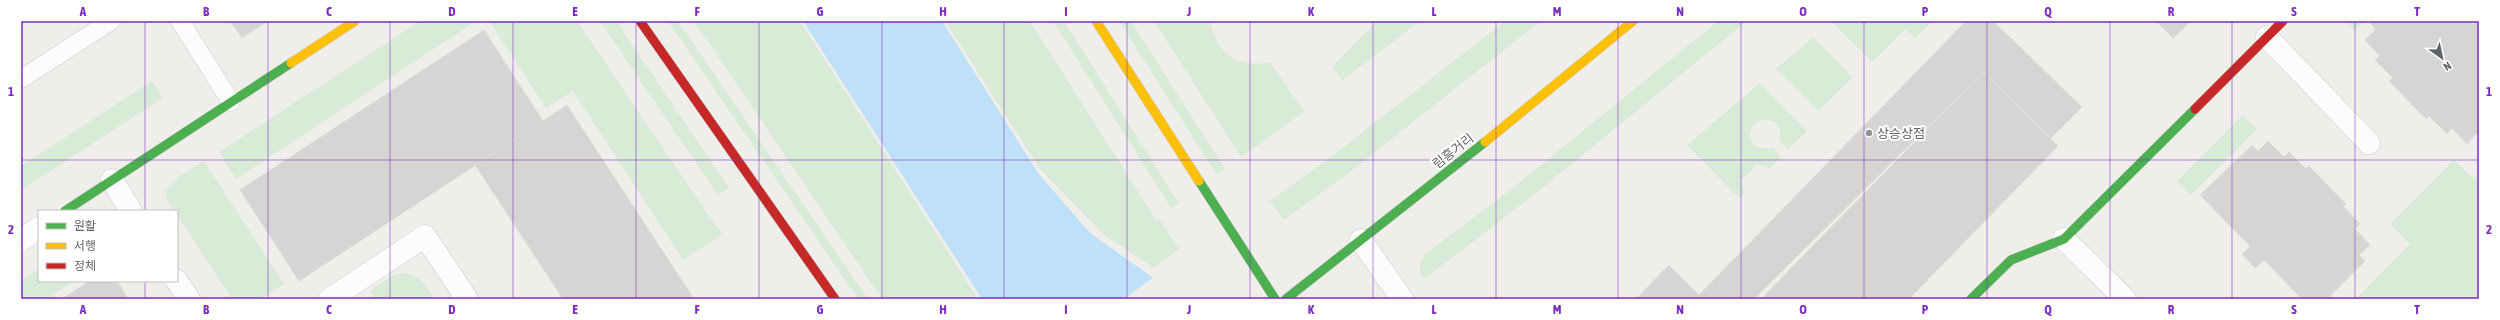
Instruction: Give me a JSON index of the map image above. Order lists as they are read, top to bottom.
{
  "streets": {
    "street": ["림흥거리"]
  },
  "places": ["상승상점"],
  "legend": ["원활", "서행", "정체"],
  "north": "bottom right",
  "grid": {
    "columns": [
      "A",
      "B",
      "C",
      "D",
      "E",
      "F",
      "G",
      "H",
      "I",
      "J",
      "K",
      "L",
      "M",
      "N",
      "O",
      "P",
      "Q",
      "R",
      "S",
      "T"
    ],
    "rows": ["1", "2"]
  }
}
